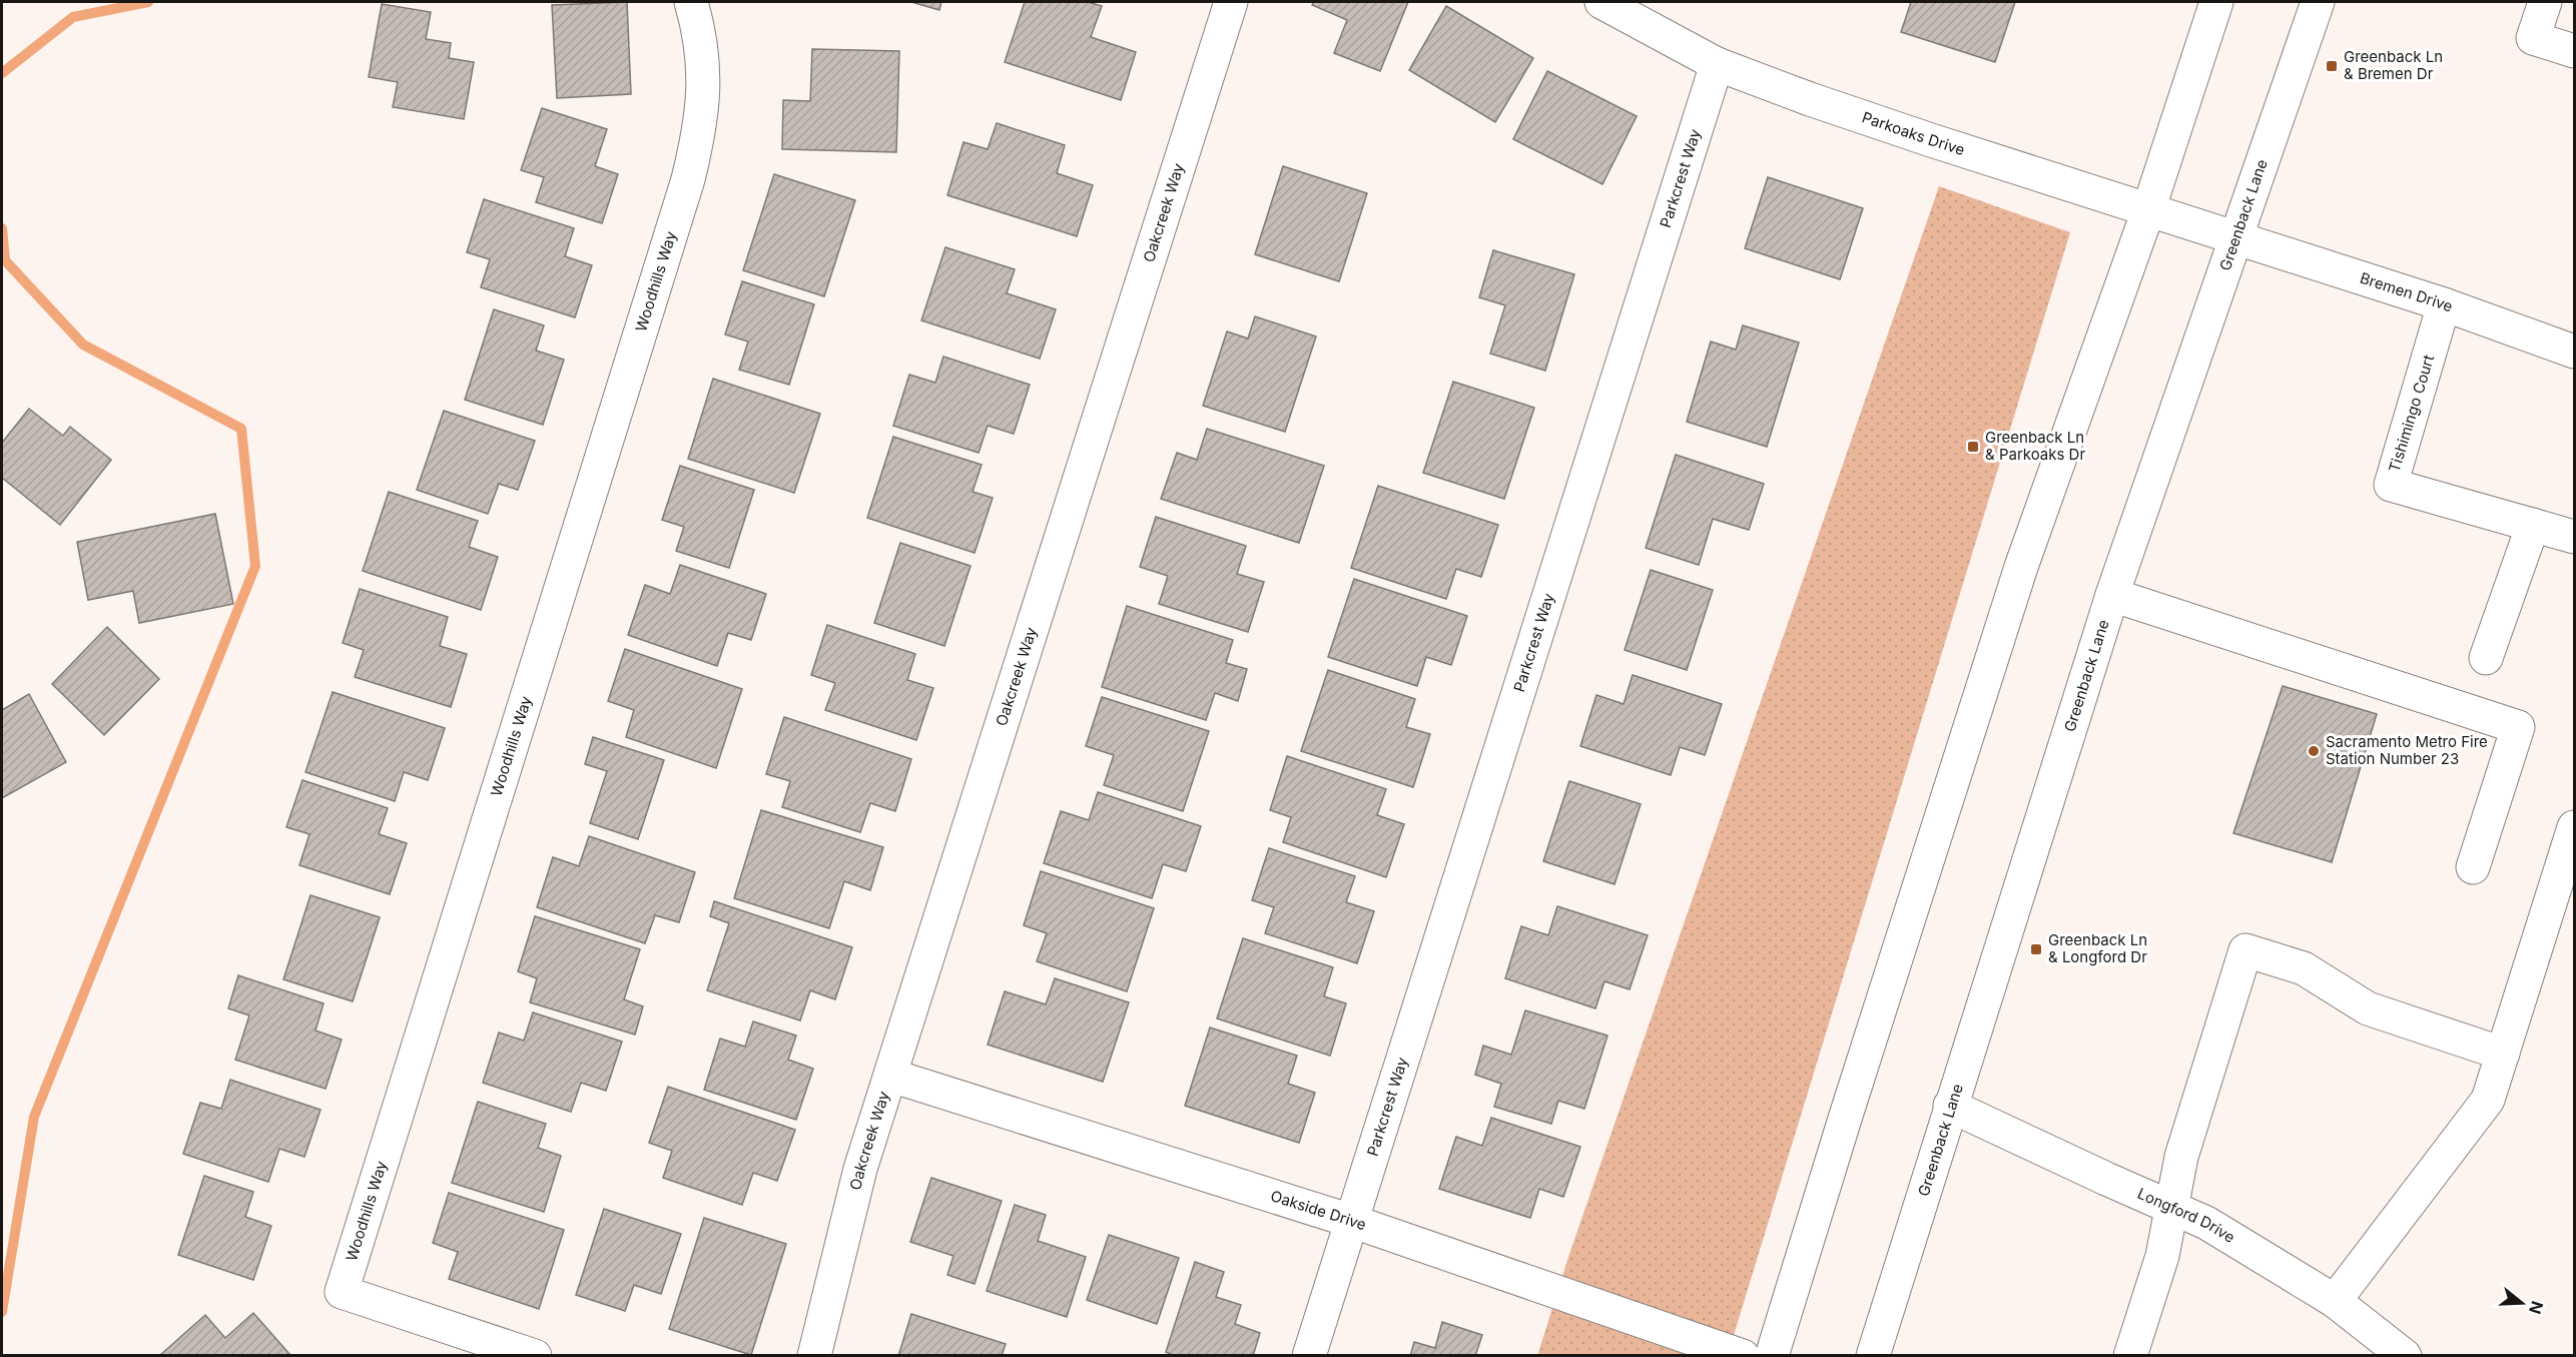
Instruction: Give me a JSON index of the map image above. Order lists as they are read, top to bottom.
{
  "streets": {
    "street": [
      "Parkoaks Drive",
      "Parkcrest Way",
      "Oakcreek Way",
      "Greenback Lane",
      "Woodhills Way",
      "Bremen Drive",
      "Tishimingo Court",
      "Oakside Drive",
      "Longford Drive"
    ]
  },
  "crossings": [
    ["Parkoaks Drive", "Parkcrest Way"],
    ["Parkoaks Drive", "Greenback Lane"],
    ["Parkoaks Drive", "Bremen Drive"],
    ["Parkcrest Way", "Oakside Drive"],
    ["Oakcreek Way", "Oakside Drive"],
    ["Greenback Lane", "Bremen Drive"],
    ["Greenback Lane", "Longford Drive"],
    ["Bremen Drive", "Tishimingo Court"]
  ],
  "places": {
    "transit": ["Greenback Ln & Bremen Dr", "Greenback Ln & Parkoaks Dr", "Greenback Ln & Longford Dr"],
    "other": ["Sacramento Metro Fire Station Number 23"]
  },
  "north": "right"
}
